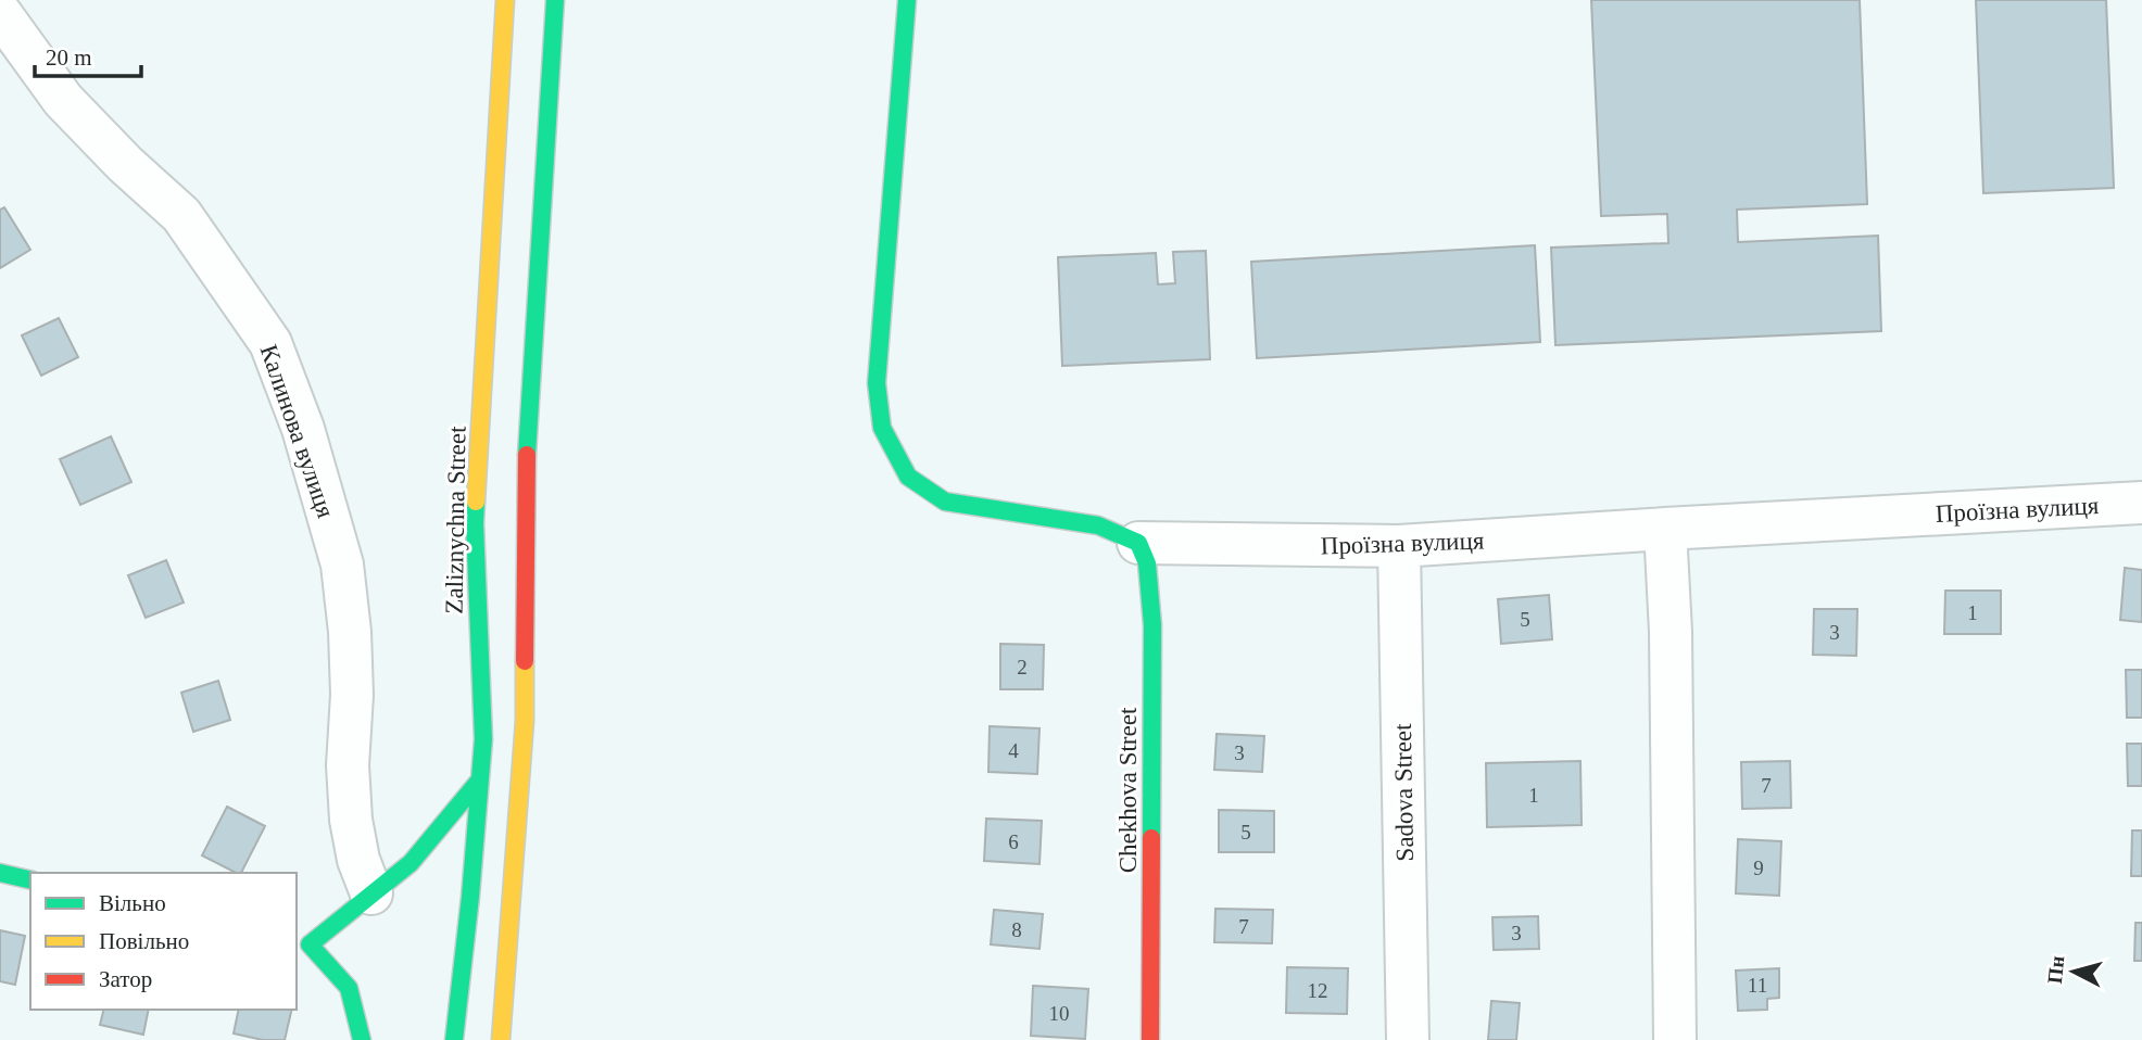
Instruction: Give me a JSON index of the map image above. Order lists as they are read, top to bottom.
{
  "streets": {
    "main road": ["Zaliznychna Street", "Chekhova Street"],
    "street": ["Калинова вулиця", "Проїзна вулиця", "Sadova Street"]
  },
  "crossings": [
    ["Проїзна вулиця", "Chekhova Street"],
    ["Проїзна вулиця", "Sadova Street"]
  ],
  "house_numbers": [
    "1",
    "5",
    "3",
    "2",
    "4",
    "3",
    "7",
    "1",
    "5",
    "6",
    "9",
    "7",
    "8",
    "3",
    "11",
    "12",
    "10"
  ],
  "legend": ["Вільно", "Повільно", "Затор"],
  "scale_bar": "20 m",
  "north": "left"
}
